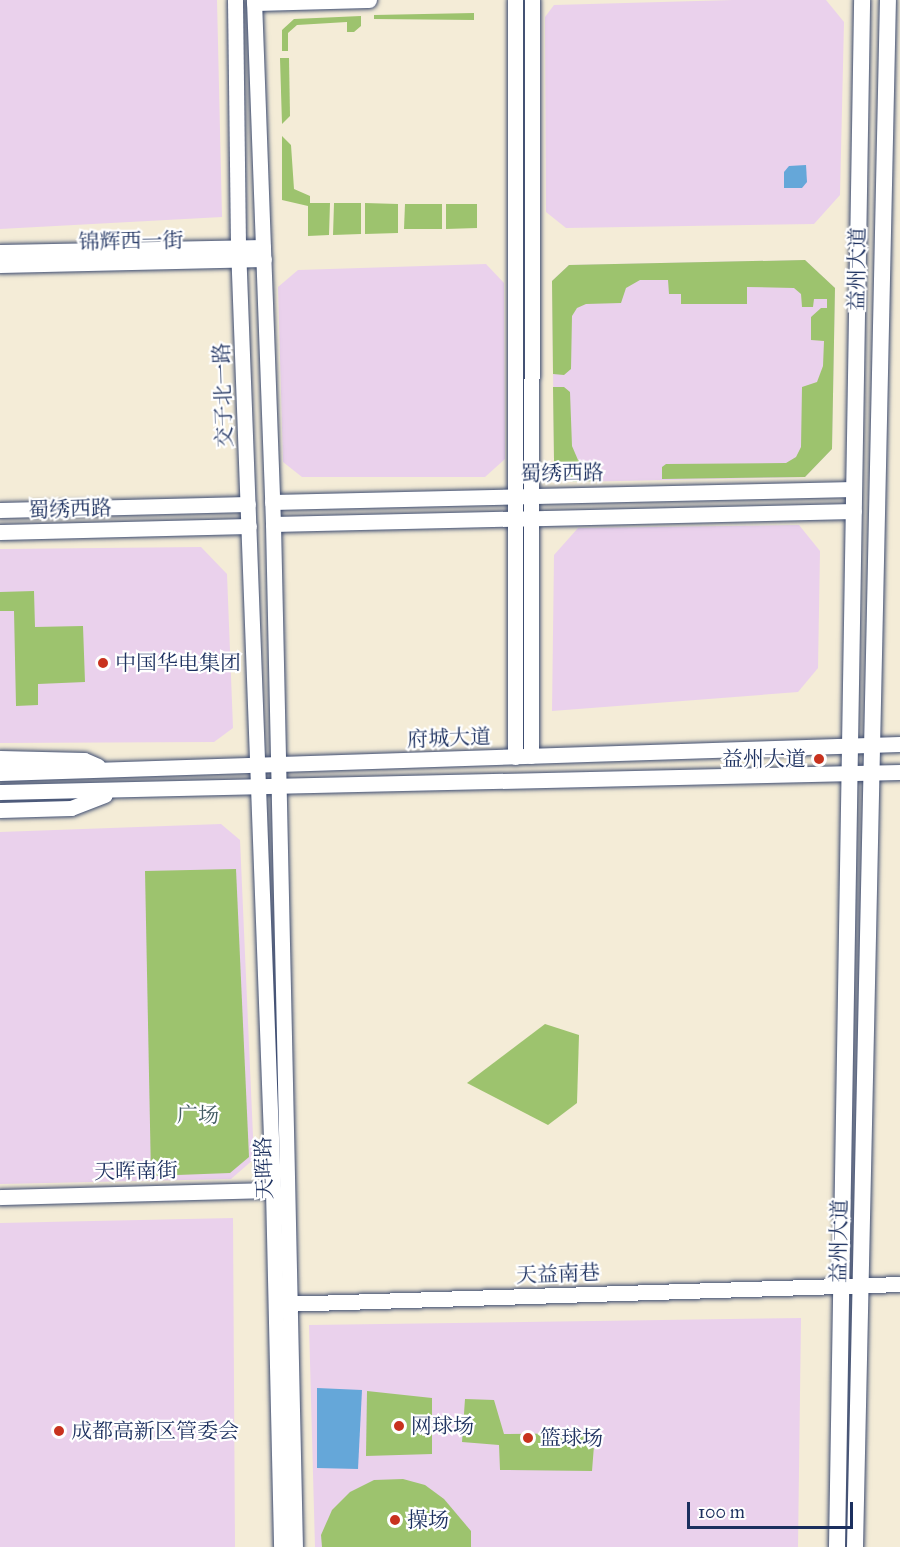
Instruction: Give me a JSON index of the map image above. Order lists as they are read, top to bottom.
{
  "streets": {
    "main road": ["益州大道"],
    "street": [
      "锦辉西一街",
      "交子北一路",
      "蜀绣西路",
      "府城大道",
      "天晖路",
      "天晖南街",
      "天益南巷"
    ]
  },
  "crossings": [
    ["锦辉西一街", "交子北一路"],
    ["益州大道", "蜀绣西路"],
    ["益州大道", "府城大道"],
    ["益州大道", "天益南巷"],
    ["交子北一路", "蜀绣西路"],
    ["交子北一路", "府城大道"],
    ["交子北一路", "天晖路"],
    ["天晖路", "天晖南街"],
    ["天晖路", "天益南巷"]
  ],
  "parks": ["广场"],
  "places": [
    "中国华电集团",
    "益州大道",
    "网球场",
    "成都高新区管委会",
    "篮球场",
    "操场"
  ],
  "scale_bar": "100 m"
}
